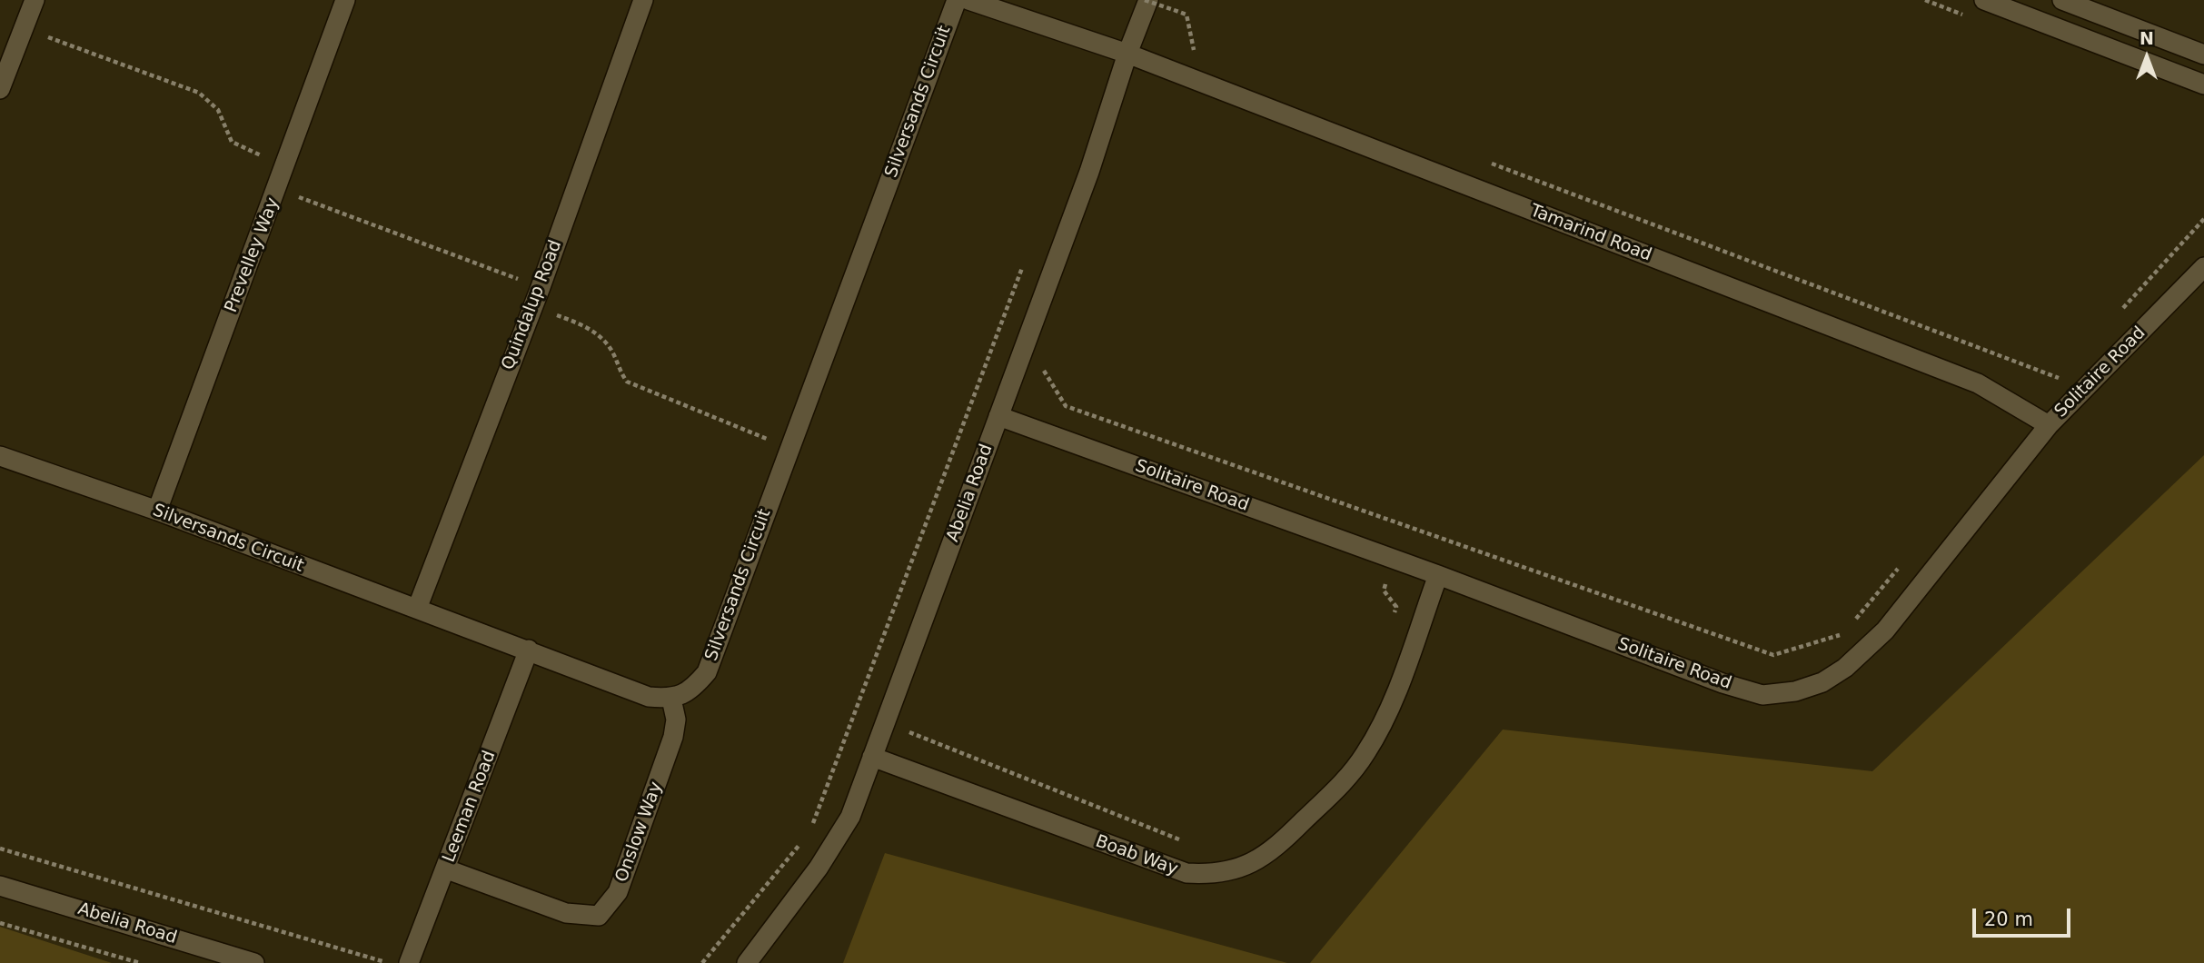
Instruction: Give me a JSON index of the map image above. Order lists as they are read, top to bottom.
{
  "streets": {
    "street": [
      "Silversands Circuit",
      "Tamarind Road",
      "Prevelley Way",
      "Quindalup Road",
      "Solitaire Road",
      "Abelia Road",
      "Leeman Road",
      "Onslow Way",
      "Boab Way"
    ]
  },
  "crossings": [
    ["Silversands Circuit", "Prevelley Way"],
    ["Silversands Circuit", "Quindalup Road"],
    ["Silversands Circuit", "Leeman Road"],
    ["Silversands Circuit", "Onslow Way"],
    ["Tamarind Road", "Solitaire Road"],
    ["Tamarind Road", "Abelia Road"],
    ["Solitaire Road", "Abelia Road"],
    ["Solitaire Road", "Boab Way"],
    ["Abelia Road", "Boab Way"],
    ["Leeman Road", "Onslow Way"]
  ],
  "scale_bar": "20 m",
  "north": "top"
}
